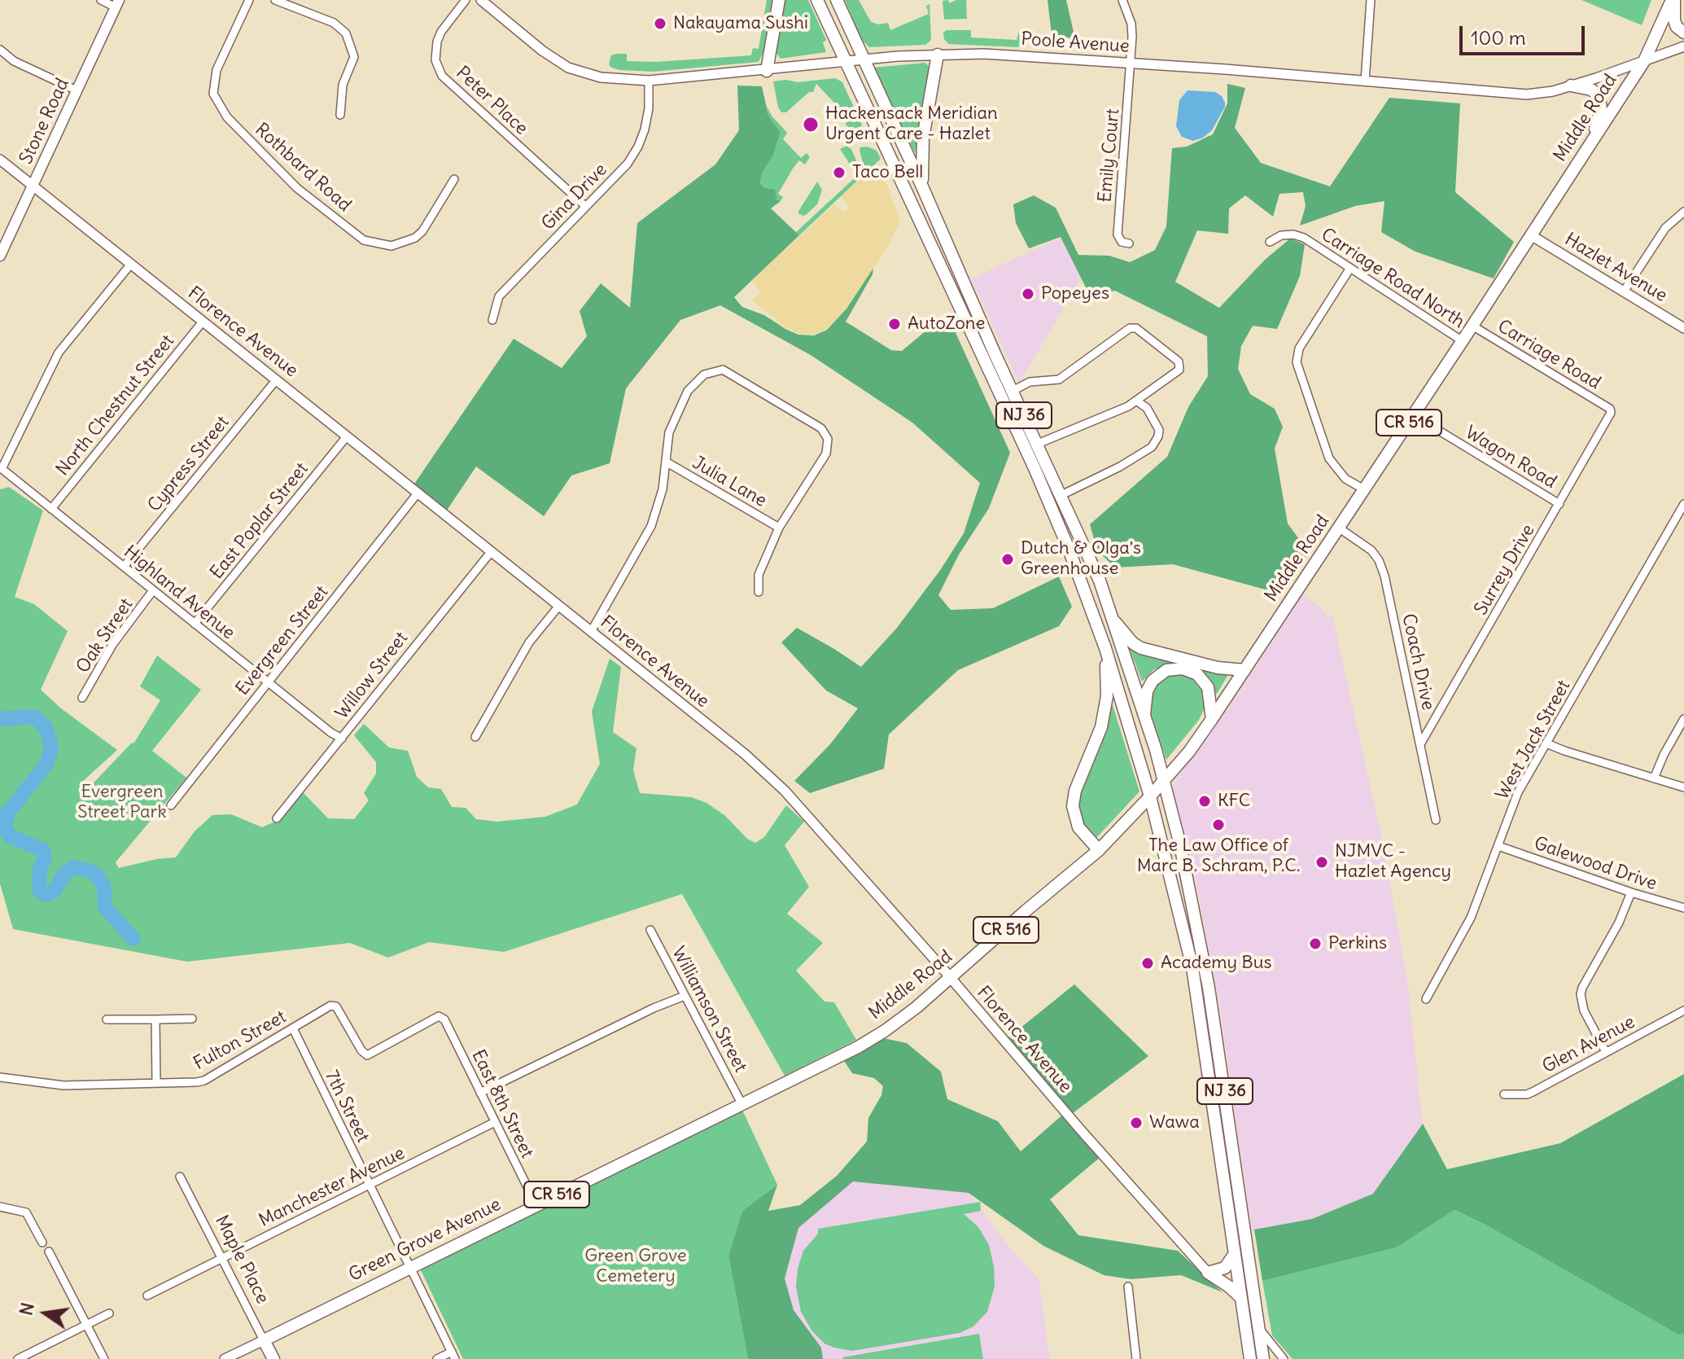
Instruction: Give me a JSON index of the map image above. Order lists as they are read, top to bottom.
{
  "streets": {
    "main road": [
      "Middle Road",
      "Stone Road",
      "NJ 36",
      "CR 516",
      "Green Grove Avenue",
      "Maple Place"
    ],
    "street": [
      "Poole Avenue",
      "Peter Place",
      "Emily Court",
      "Rothbard Road",
      "Gina Drive",
      "Hazlet Avenue",
      "Carriage Road North",
      "Florence Avenue",
      "Carriage Road",
      "North Chestnut Street",
      "Wagon Road",
      "Cypress Street",
      "Julia Lane",
      "East Poplar Street",
      "Surrey Drive",
      "Highland Avenue",
      "Oak Street",
      "Evergreen Street",
      "Coach Drive",
      "Willow Street",
      "West Jack Street",
      "Galewood Drive",
      "Williamson Street",
      "Fulton Street",
      "Glen Avenue",
      "East 8th Street",
      "7th Street",
      "Manchester Avenue"
    ]
  },
  "crossings": [
    ["Poole Avenue", "Middle Road"],
    ["Poole Avenue", "Emily Court"],
    ["Poole Avenue", "Gina Drive"],
    ["Poole Avenue", "NJ 36"],
    ["Peter Place", "Gina Drive"],
    ["Middle Road", "Hazlet Avenue"],
    ["Middle Road", "Carriage Road North"],
    ["Middle Road", "Florence Avenue"],
    ["Middle Road", "Carriage Road"],
    ["Middle Road", "NJ 36"],
    ["Middle Road", "Wagon Road"],
    ["Middle Road", "Coach Drive"],
    ["Middle Road", "Green Grove Avenue"],
    ["Stone Road", "Florence Avenue"],
    ["Florence Avenue", "North Chestnut Street"],
    ["Florence Avenue", "Cypress Street"],
    ["Florence Avenue", "East Poplar Street"],
    ["Florence Avenue", "Evergreen Street"],
    ["Florence Avenue", "Willow Street"],
    ["Carriage Road", "Surrey Drive"],
    ["North Chestnut Street", "Highland Avenue"],
    ["Wagon Road", "Surrey Drive"],
    ["Cypress Street", "Highland Avenue"],
    ["East Poplar Street", "Highland Avenue"],
    ["Surrey Drive", "Coach Drive"],
    ["Highland Avenue", "Oak Street"],
    ["Highland Avenue", "Evergreen Street"],
    ["Highland Avenue", "Willow Street"],
    ["West Jack Street", "Galewood Drive"],
    ["Williamson Street", "Green Grove Avenue"],
    ["Fulton Street", "East 8th Street"],
    ["Fulton Street", "7th Street"],
    ["East 8th Street", "Manchester Avenue"],
    ["East 8th Street", "Green Grove Avenue"],
    ["7th Street", "Manchester Avenue"],
    ["7th Street", "Green Grove Avenue"],
    ["Manchester Avenue", "Maple Place"],
    ["Green Grove Avenue", "Maple Place"]
  ],
  "parks": ["Evergreen Street Park", "Green Grove Cemetery"],
  "places": [
    "Nakayama Sushi",
    "Hackensack Meridian Urgent Care - Hazlet",
    "Taco Bell",
    "Popeyes",
    "AutoZone",
    "Dutch & Olga's Greenhouse",
    "KFC",
    "The Law Office of Marc B. Schram, P.C.",
    "NJMVC - Hazlet Agency",
    "Perkins",
    "Academy Bus",
    "Wawa"
  ],
  "scale_bar": "100 m",
  "north": "left"
}
